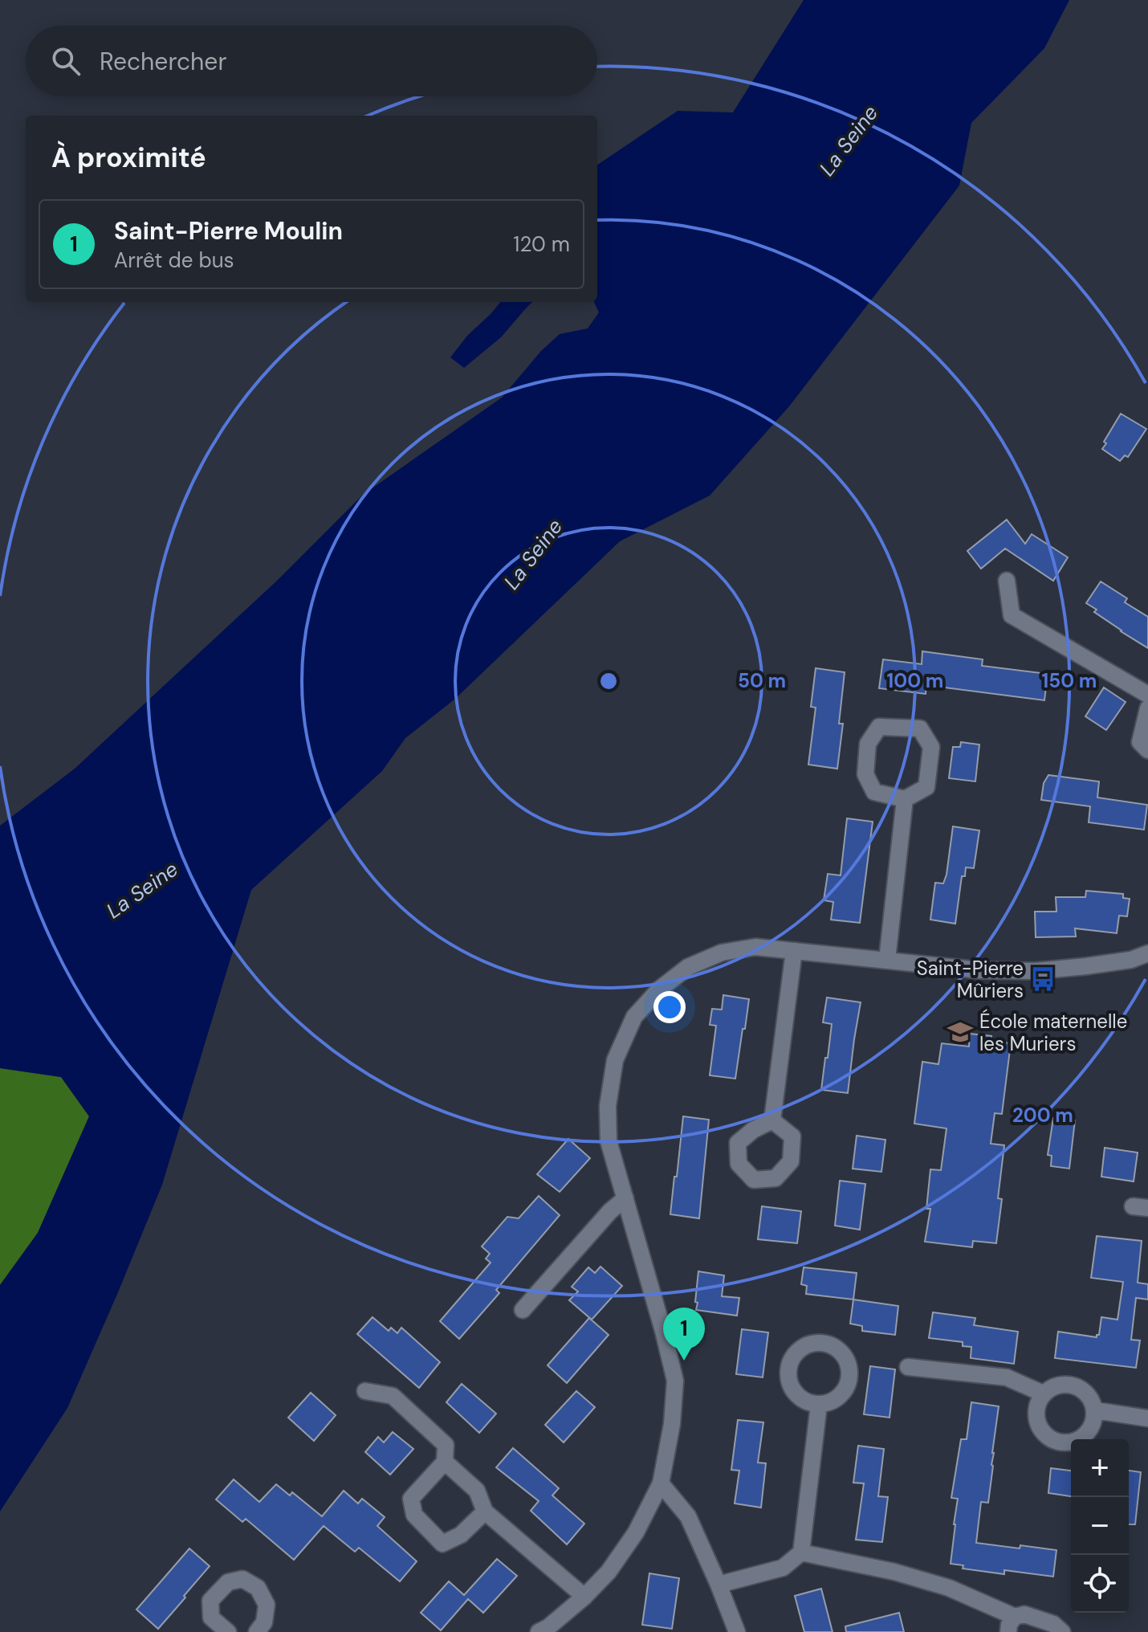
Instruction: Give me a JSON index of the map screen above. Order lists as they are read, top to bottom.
{
  "water": ["La Seine"],
  "places": {
    "bus stop": ["Saint-Pierre Mûriers"],
    "school or university": ["École maternelle les Muriers"]
  },
  "page": {
    "search": "Rechercher",
    "heading": "À proximité",
    "list": [
      {
        "mark": "1",
        "name": "Saint-Pierre Moulin",
        "note": "Arrêt de bus",
        "value": "120 m"
      }
    ],
    "pins": "1",
    "map_buttons": ["+", "−"]
  },
  "rings": [
    "50 m",
    "100 m",
    "150 m",
    "200 m"
  ]
}
